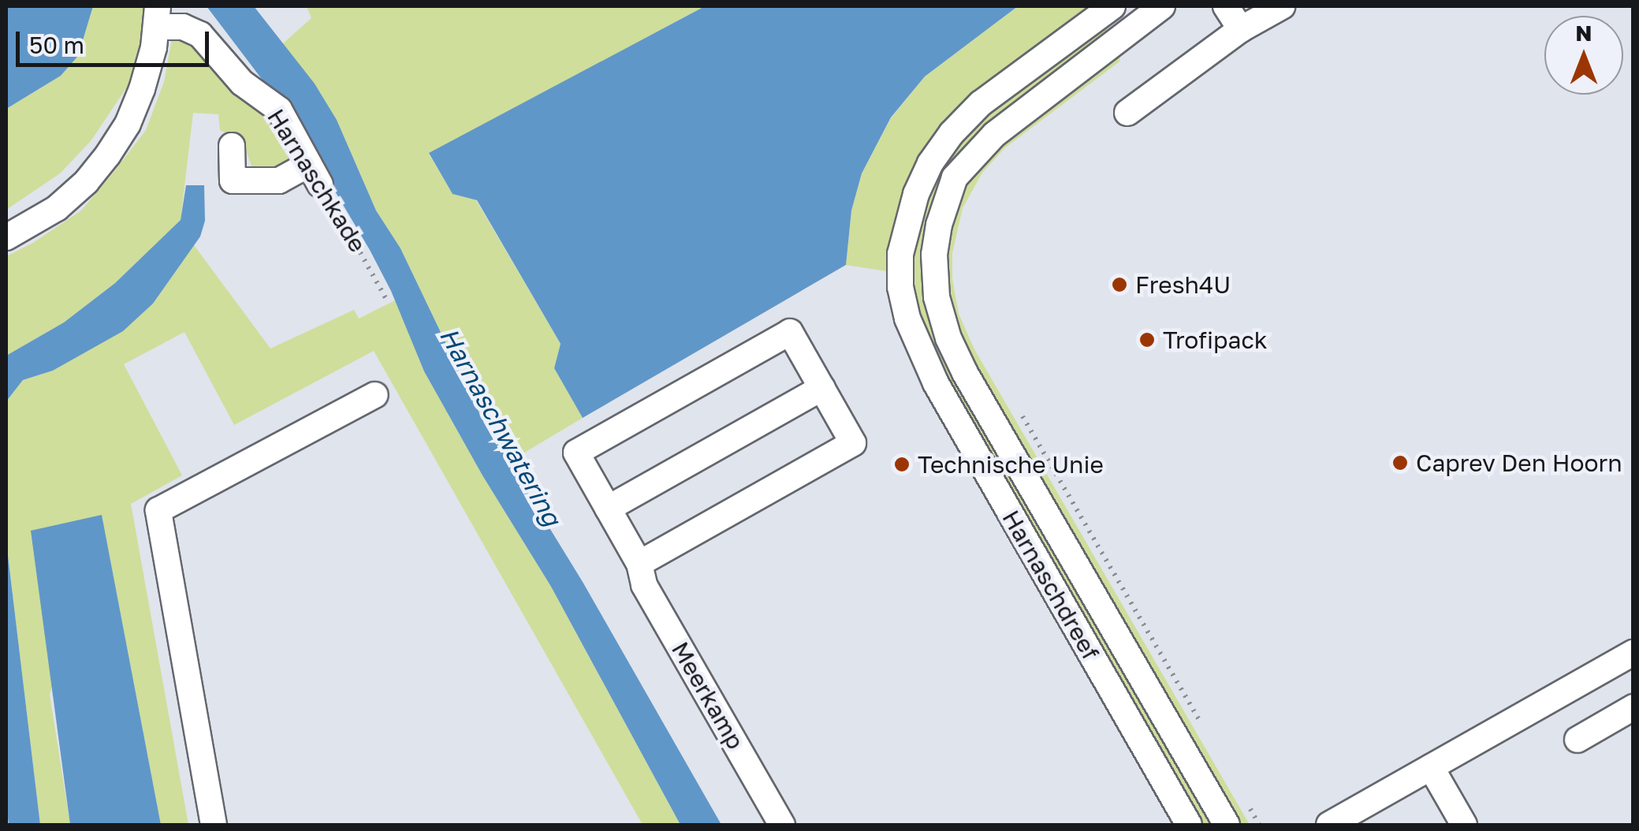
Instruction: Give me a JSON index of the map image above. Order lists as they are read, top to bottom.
{
  "streets": {
    "street": ["Harnaschkade", "Harnaschdreef", "Meerkamp"]
  },
  "water": ["Harnaschwatering"],
  "places": [
    "Fresh4U",
    "Trofipack",
    "Caprev Den Hoorn",
    "Technische Unie"
  ],
  "scale_bar": "50 m",
  "north": "top"
}
